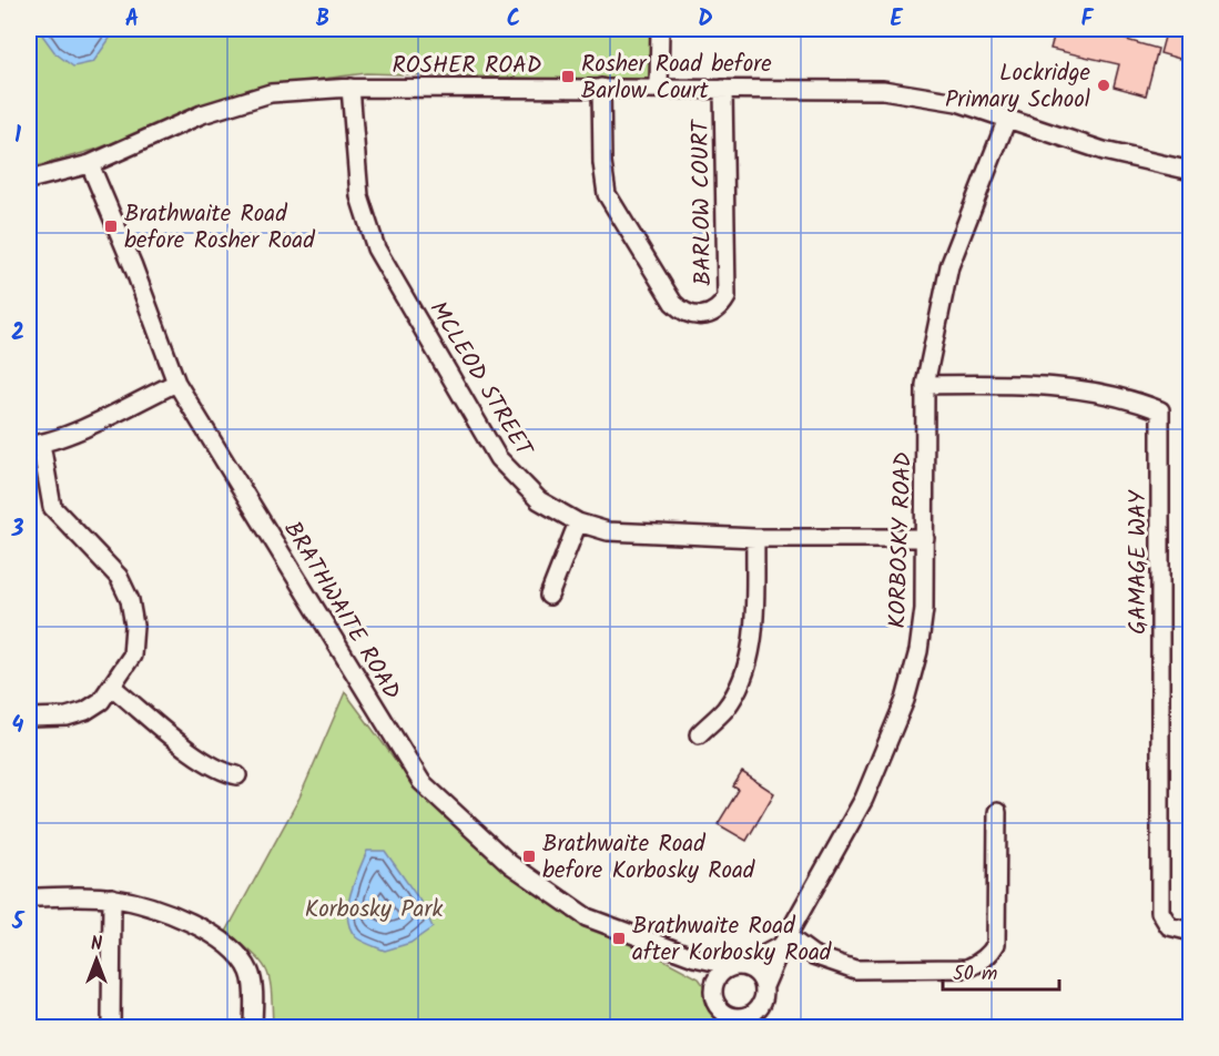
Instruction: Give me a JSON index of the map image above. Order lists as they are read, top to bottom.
{
  "streets": {
    "street": [
      "ROSHER ROAD",
      "BARLOW COURT",
      "MCLEOD STREET",
      "KORBOSKY ROAD",
      "GAMAGE WAY",
      "BRATHWAITE ROAD"
    ]
  },
  "crossings": [
    ["ROSHER ROAD", "BARLOW COURT"],
    ["ROSHER ROAD", "MCLEOD STREET"],
    ["ROSHER ROAD", "KORBOSKY ROAD"],
    ["ROSHER ROAD", "BRATHWAITE ROAD"],
    ["MCLEOD STREET", "KORBOSKY ROAD"],
    ["KORBOSKY ROAD", "GAMAGE WAY"],
    ["KORBOSKY ROAD", "BRATHWAITE ROAD"]
  ],
  "parks": ["Korbosky Park"],
  "places": {
    "transit": [
      "Rosher Road before Barlow Court",
      "Brathwaite Road before Rosher Road",
      "Brathwaite Road before Korbosky Road",
      "Brathwaite Road after Korbosky Road"
    ],
    "other": ["Lockridge Primary School"]
  },
  "scale_bar": "50 m",
  "north": "top",
  "grid": {
    "columns": [
      "A",
      "B",
      "C",
      "D",
      "E",
      "F"
    ],
    "rows": [
      "1",
      "2",
      "3",
      "4",
      "5"
    ]
  }
}
